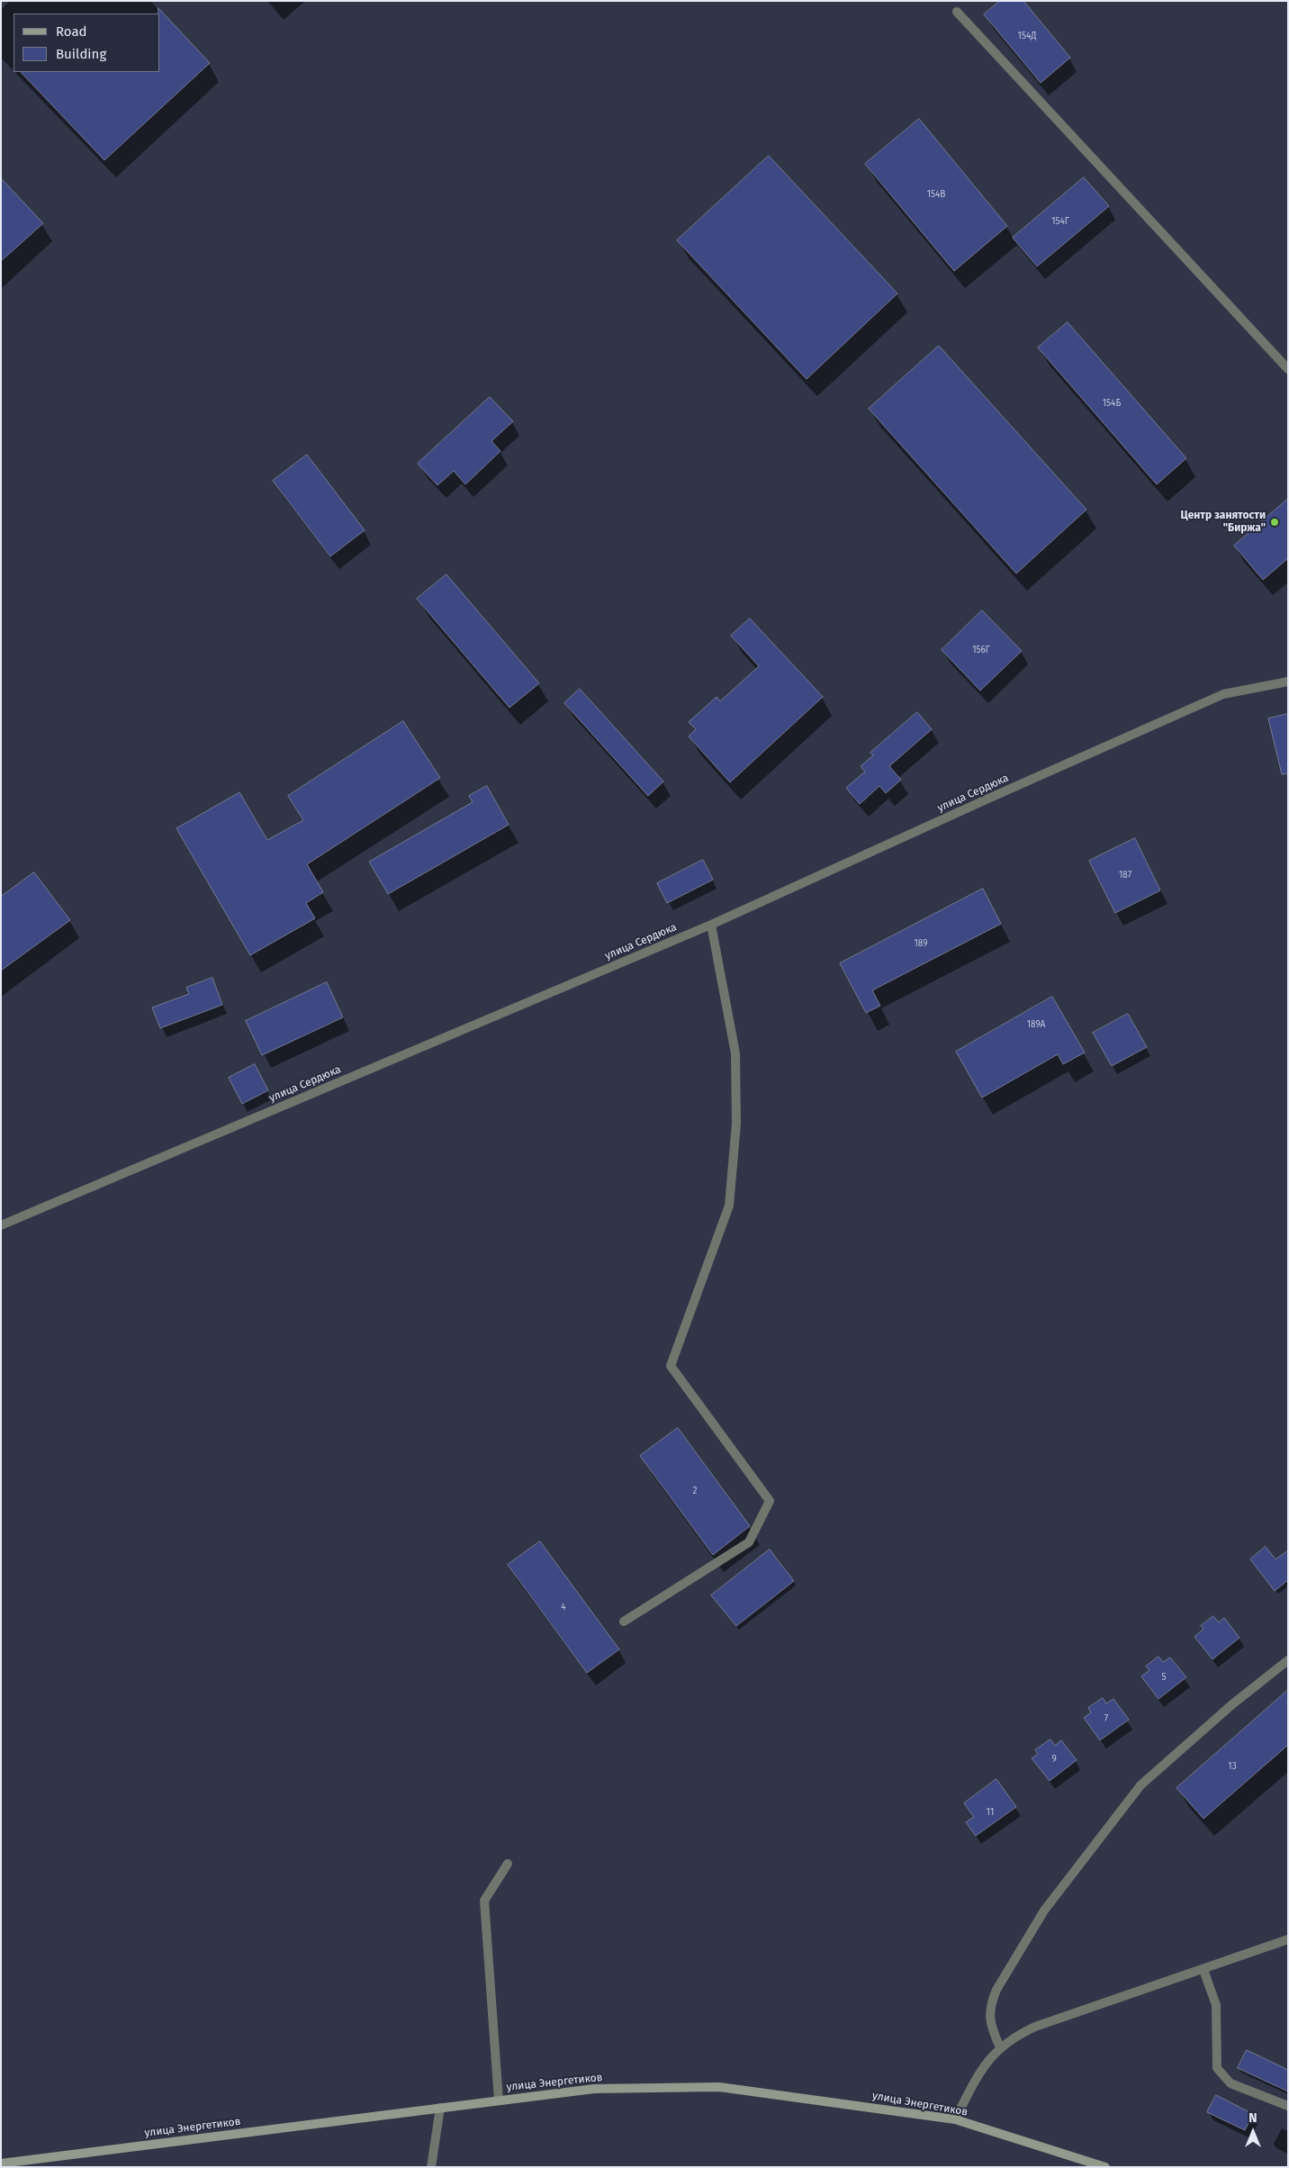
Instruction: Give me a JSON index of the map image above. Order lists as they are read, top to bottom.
{
  "streets": {
    "main road": ["улица Энергетиков"],
    "street": ["улица Сердюка"]
  },
  "places": ["Центр занятости \"Биржа\""],
  "house_numbers": [
    "154Д",
    "154В",
    "154Г",
    "154Б",
    "156Г",
    "187",
    "189",
    "189А",
    "2",
    "4",
    "5",
    "7",
    "9",
    "13",
    "11"
  ],
  "legend": ["Road", "Building"],
  "north": "top"
}
